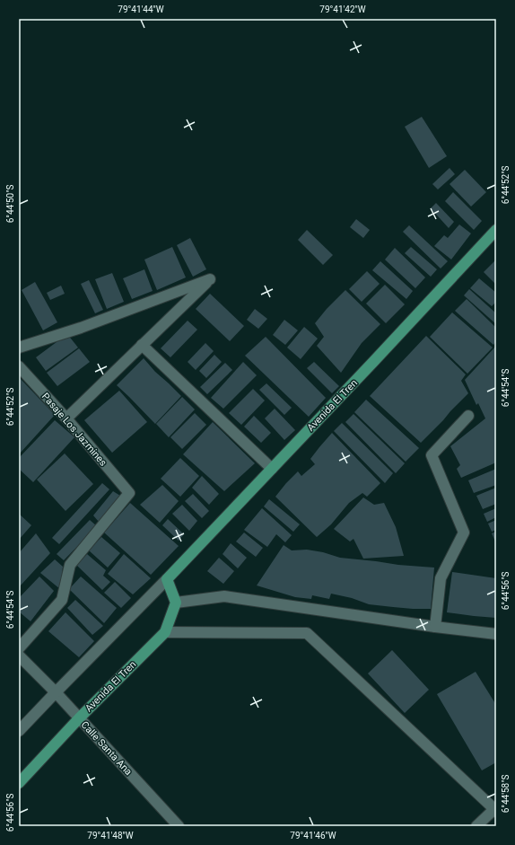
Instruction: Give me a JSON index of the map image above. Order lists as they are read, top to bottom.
{
  "streets": {
    "main road": ["Avenida El Tren"],
    "street": ["Pasaje Los Jazmines", "Calle Santa Ana"]
  },
  "crossings": [
    ["Avenida El Tren", "Calle Santa Ana"]
  ],
  "coordinates": [
    "79°41'44\"W",
    "79°41'42\"W",
    "6°44'52\"S",
    "6°44'50\"S",
    "6°44'54\"S",
    "6°44'56\"S",
    "6°44'58\"S",
    "79°41'48\"W",
    "79°41'46\"W"
  ]
}
